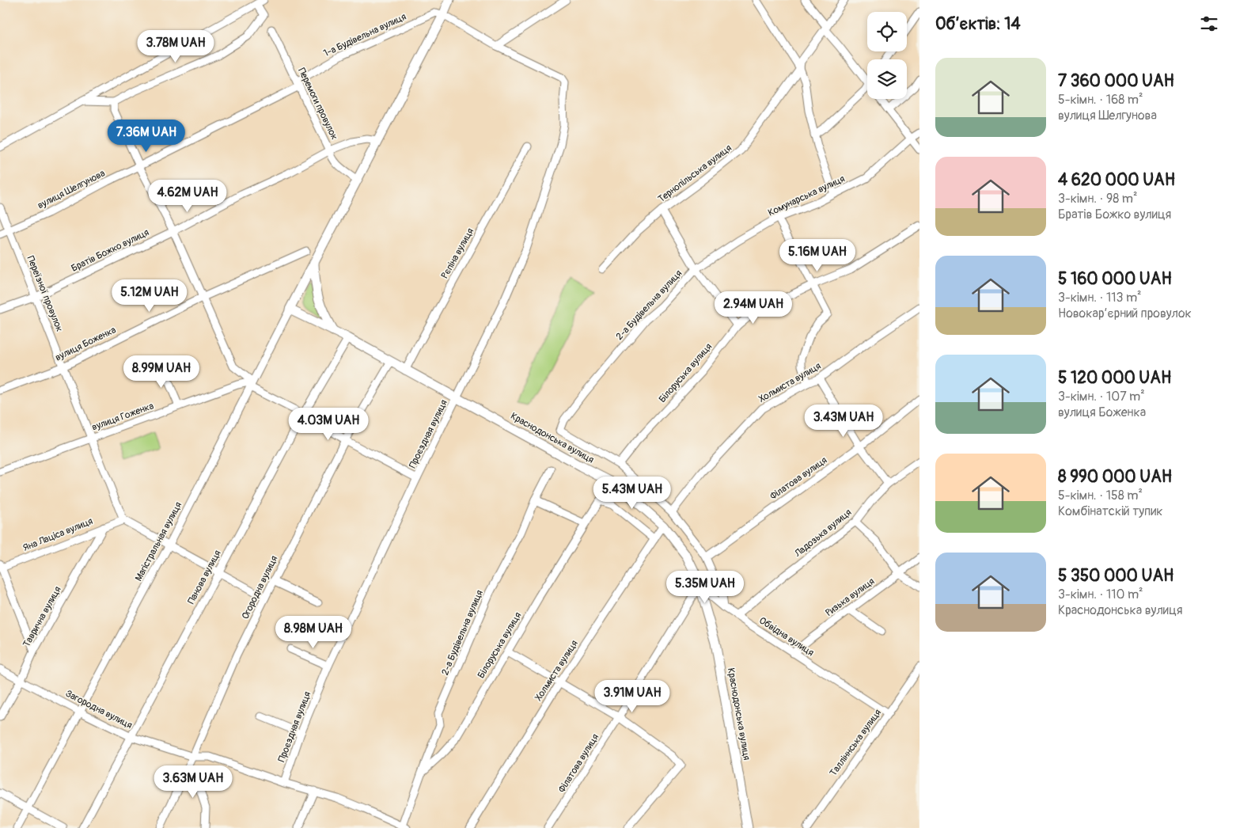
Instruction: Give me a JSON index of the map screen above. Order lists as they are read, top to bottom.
{
  "streets": {
    "main road": ["Краснодонська вулиця", "Магістральная вулиця"],
    "street": [
      "1-а Будівельна вулиця",
      "Перемоги провулок",
      "Тернопільська вулиця",
      "вулиця Шелгунова",
      "Комунарська вулиця",
      "Братів Божко вулиця",
      "Рєпіна вулиця",
      "Переїзної провулок",
      "2-а Будівельна вулиця",
      "вулиця Боженка",
      "Білоруська вулиця",
      "Холмиста вулиця",
      "вулиця Гоженка",
      "Проєздная вулиця",
      "Філатова вулиця",
      "Ладозька вулиця",
      "Яна Лаціса вулиця",
      "Панова вулиця",
      "Огородна вулиця",
      "Ризька вулиця",
      "Таврична вулиця",
      "Обвідна вулиця",
      "Загородна вулиця",
      "Талліннська вулиця"
    ]
  },
  "crossings": [
    ["1-а Будівельна вулиця", "Перемоги провулок"],
    ["1-а Будівельна вулиця", "вулиця Шелгунова"],
    ["Перемоги провулок", "вулиця Шелгунова"],
    ["Перемоги провулок", "Братів Божко вулиця"],
    ["Перемоги провулок", "Магістральная вулиця"],
    ["вулиця Шелгунова", "Переїзної провулок"],
    ["Комунарська вулиця", "2-а Будівельна вулиця"],
    ["Братів Божко вулиця", "Переїзної провулок"],
    ["Рєпіна вулиця", "Краснодонська вулиця"],
    ["Переїзної провулок", "вулиця Боженка"],
    ["Переїзної провулок", "вулиця Гоженка"],
    ["Переїзної провулок", "Яна Лаціса вулиця"],
    ["2-а Будівельна вулиця", "Білоруська вулиця"],
    ["2-а Будівельна вулиця", "Загородна вулиця"],
    ["Білоруська вулиця", "Холмиста вулиця"],
    ["Холмиста вулиця", "Краснодонська вулиця"],
    ["вулиця Гоженка", "Магістральная вулиця"],
    ["Проєздная вулиця", "Краснодонська вулиця"],
    ["Проєздная вулиця", "Загородна вулиця"],
    ["Краснодонська вулиця", "Філатова вулиця"],
    ["Краснодонська вулиця", "Магістральная вулиця"],
    ["Краснодонська вулиця", "Панова вулиця"],
    ["Краснодонська вулиця", "Огородна вулиця"],
    ["Краснодонська вулиця", "Обвідна вулиця"],
    ["Філатова вулиця", "Обвідна вулиця"],
    ["Ладозька вулиця", "Обвідна вулиця"],
    ["Яна Лаціса вулиця", "Таврична вулиця"],
    ["Магістральная вулиця", "Загородна вулиця"],
    ["Панова вулиця", "Загородна вулиця"],
    ["Огородна вулиця", "Загородна вулиця"],
    ["Ризька вулиця", "Обвідна вулиця"],
    ["Таврична вулиця", "Загородна вулиця"],
    ["Обвідна вулиця", "Талліннська вулиця"]
  ],
  "page": {
    "heading": "Об’єктів: 14",
    "price": [
      "3.78M UAH",
      "7.36M UAH",
      "4.62M UAH",
      "5.16M UAH",
      "5.12M UAH",
      "2.94M UAH",
      "8.99M UAH",
      "3.43M UAH",
      "4.03M UAH",
      "5.43M UAH",
      "5.35M UAH",
      "8.98M UAH",
      "3.91M UAH",
      "3.63M UAH"
    ],
    "list": [
      {
        "name": "7 360 000 UAH",
        "note": "5-кімн. · 168 m² · вулиця Шелгунова"
      },
      {
        "name": "4 620 000 UAH",
        "note": "3-кімн. · 98 m² · Братів Божко вулиця"
      },
      {
        "name": "5 160 000 UAH",
        "note": "3-кімн. · 113 m² · Новокар’єрний провулок"
      },
      {
        "name": "5 120 000 UAH",
        "note": "3-кімн. · 107 m² · вулиця Боженка"
      },
      {
        "name": "8 990 000 UAH",
        "note": "5-кімн. · 158 m² · Комбінатскій тупик"
      },
      {
        "name": "5 350 000 UAH",
        "note": "3-кімн. · 110 m² · Краснодонська вулиця"
      }
    ]
  }
}
